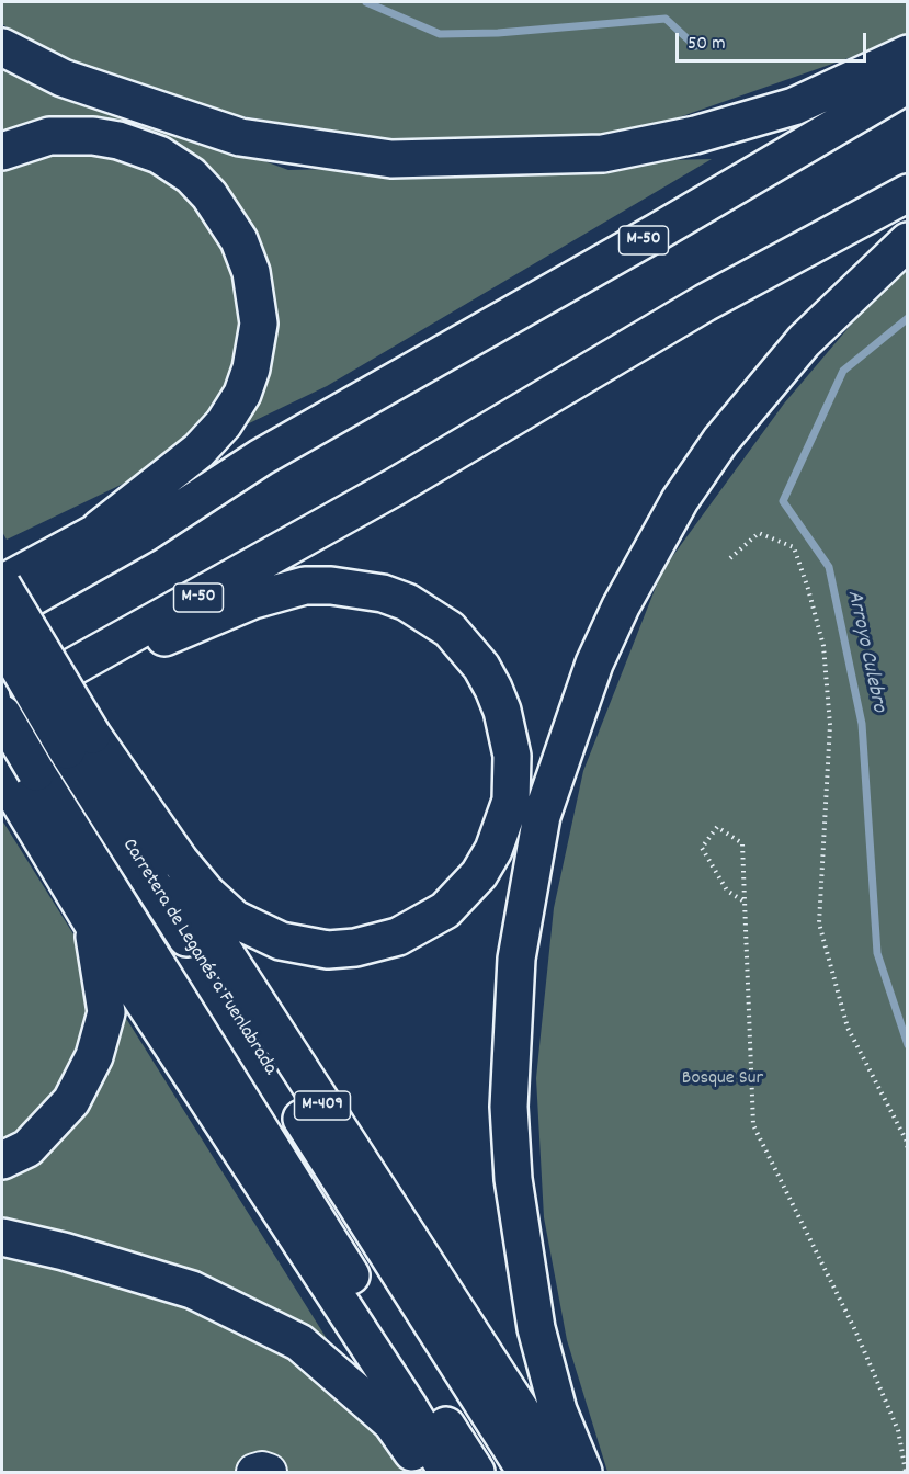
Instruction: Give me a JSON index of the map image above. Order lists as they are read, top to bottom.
{
  "streets": {
    "highway": ["M-50", "Carretera de Leganés a Fuenlabrada", "M-409"]
  },
  "crossings": [
    ["Carretera de Leganés a Fuenlabrada", "M-409"]
  ],
  "water": ["Arroyo Culebro"],
  "parks": ["Bosque Sur"],
  "scale_bar": "50 m"
}
